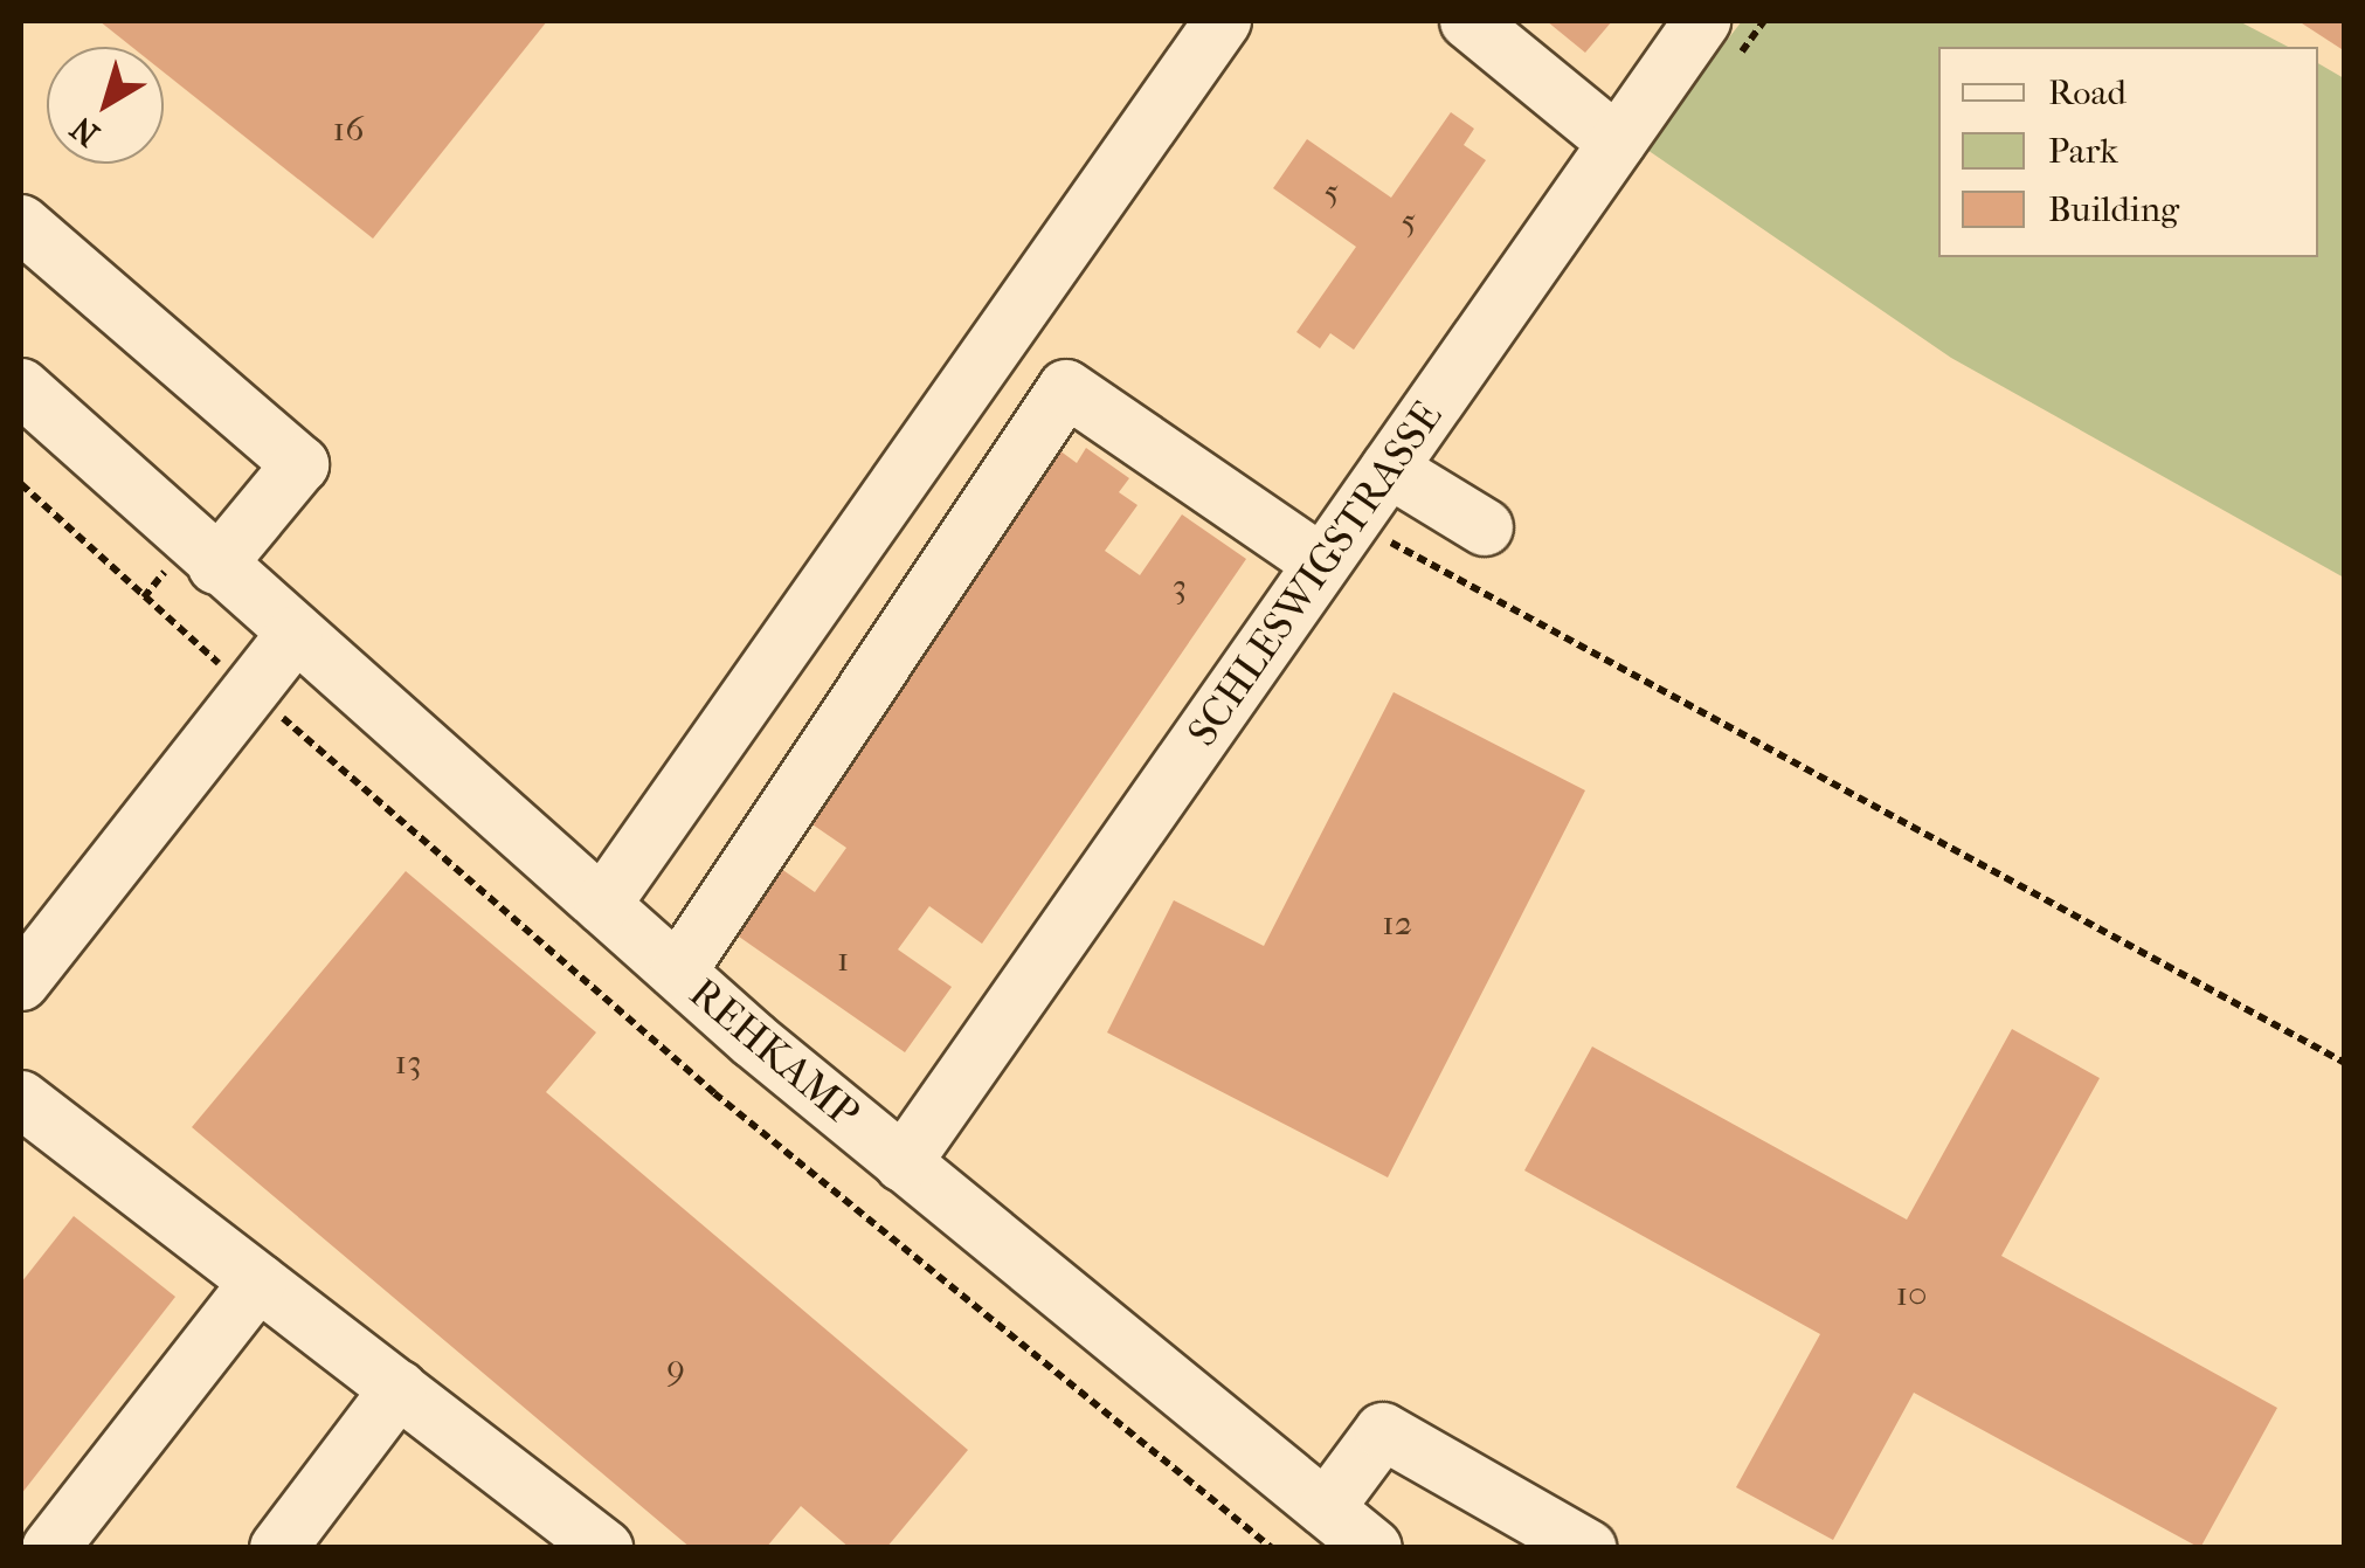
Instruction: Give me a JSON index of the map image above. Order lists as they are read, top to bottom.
{
  "streets": {
    "street": ["SCHLESWIGSTRASSE", "REHKAMP"]
  },
  "crossings": [
    ["SCHLESWIGSTRASSE", "REHKAMP"]
  ],
  "house_numbers": [
    "16",
    "5",
    "5",
    "3",
    "12",
    "1",
    "13",
    "10",
    "9"
  ],
  "legend": ["Road", "Park", "Building"],
  "north": "bottom left"
}
